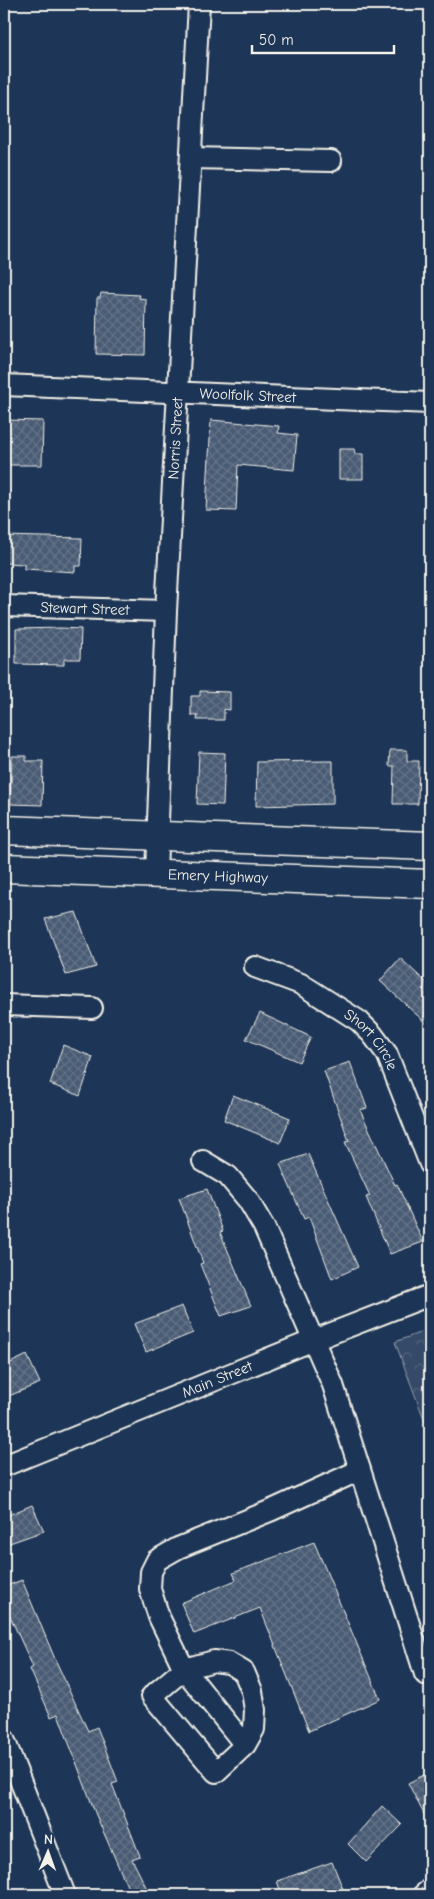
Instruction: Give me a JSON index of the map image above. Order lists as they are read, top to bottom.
{
  "streets": {
    "highway": ["Emery Highway"],
    "street": [
      "Woolfolk Street",
      "Norris Street",
      "Stewart Street",
      "Short Circle",
      "Main Street"
    ]
  },
  "crossings": [
    ["Woolfolk Street", "Norris Street"],
    ["Norris Street", "Stewart Street"],
    ["Norris Street", "Emery Highway"]
  ],
  "scale_bar": "50 m",
  "north": "top"
}
